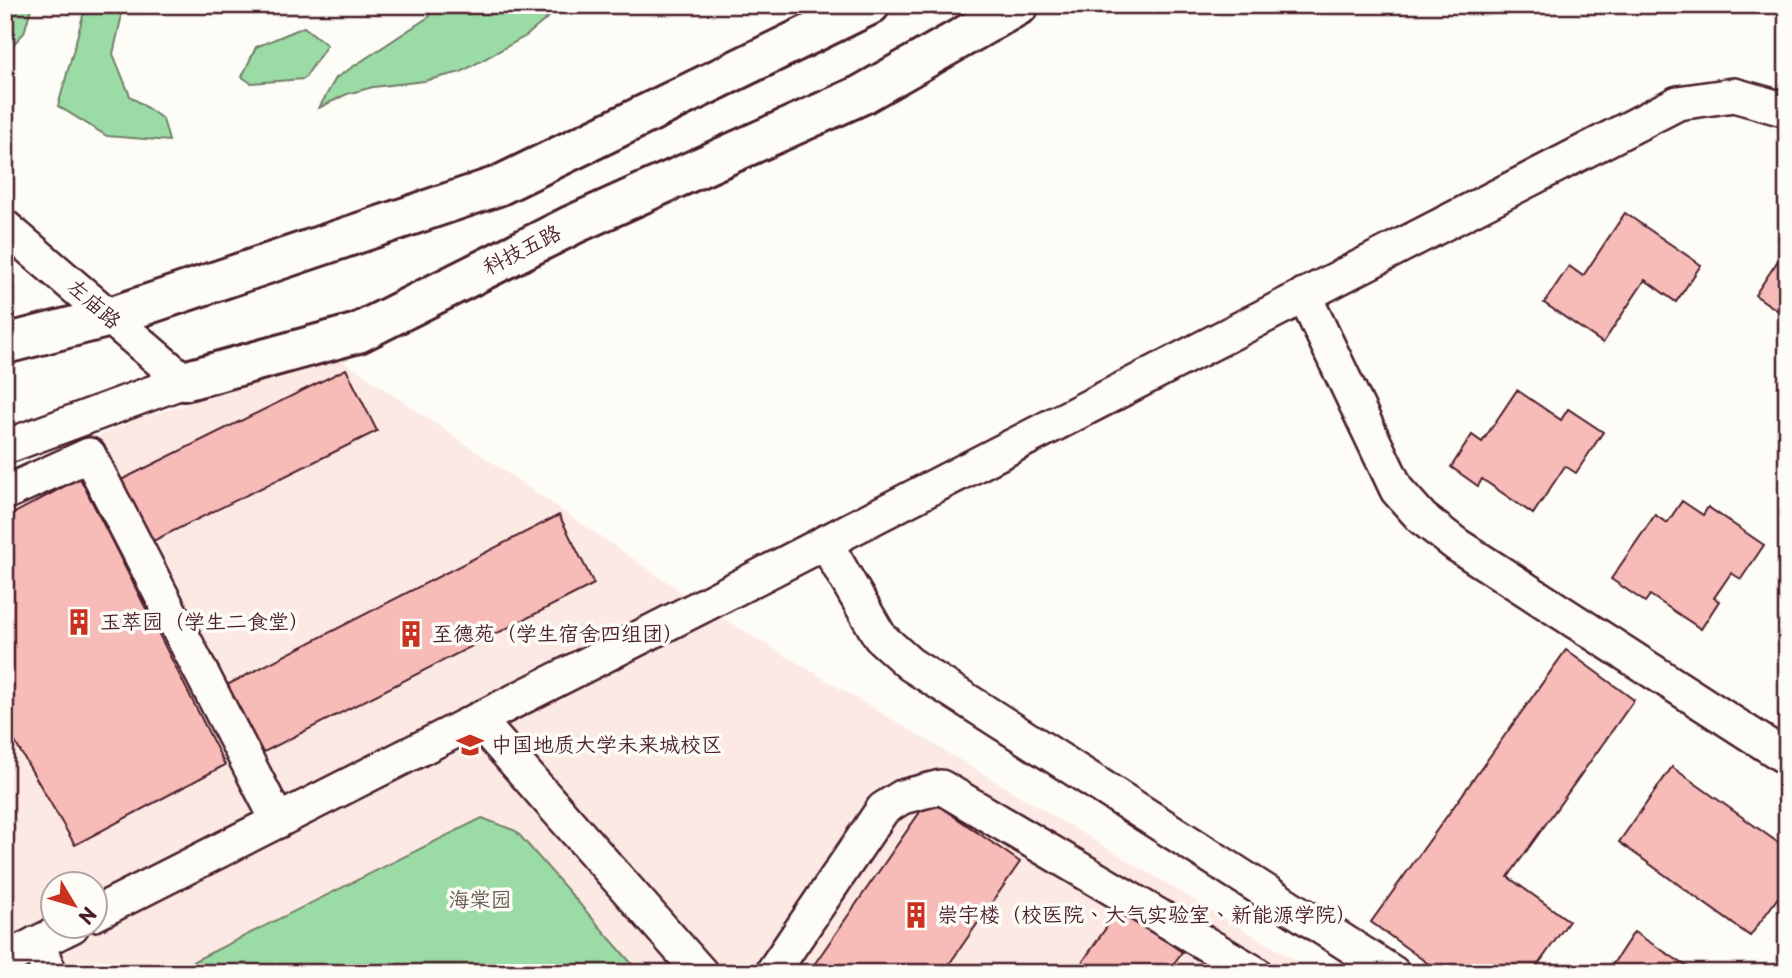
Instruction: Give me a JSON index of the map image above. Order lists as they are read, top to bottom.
{
  "streets": {
    "main road": ["科技五路"],
    "street": ["左庙路"]
  },
  "crossings": [
    ["科技五路", "左庙路"]
  ],
  "parks": ["海棠园"],
  "places": {
    "building": ["玉萃园（学生二食堂）", "至德苑（学生宿舍四组团）", "崇宇楼（校医院、大气实验室、新能源学院）"],
    "school or university": ["中国地质大学未来城校区"]
  },
  "north": "bottom right"
}
